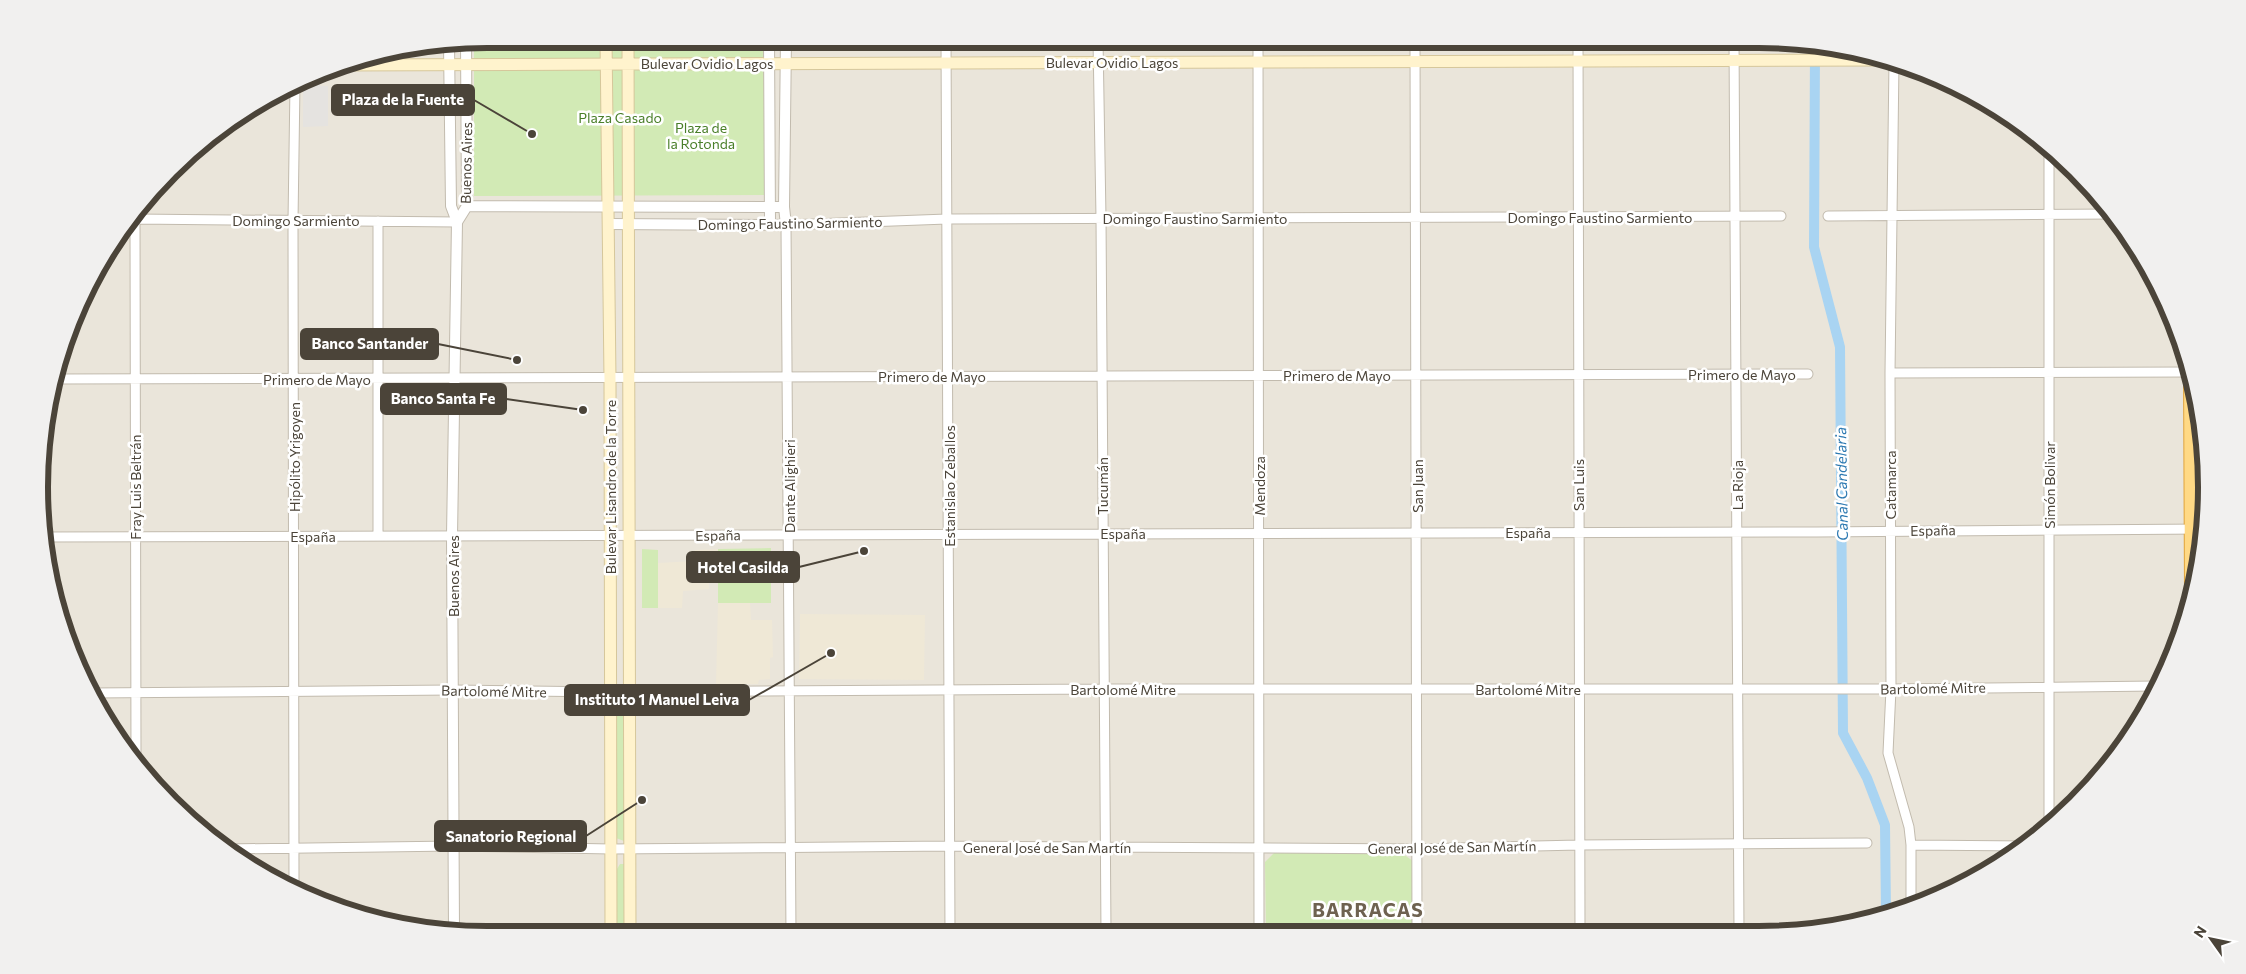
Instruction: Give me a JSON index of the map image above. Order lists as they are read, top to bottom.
{
  "streets": {
    "main road": ["Bulevar Ovidio Lagos", "Bulevar Lisandro de la Torre"],
    "street": [
      "Buenos Aires",
      "Domingo Faustino Sarmiento",
      "Domingo Sarmiento",
      "Primero de Mayo",
      "Hipólito Yrigoyen",
      "San Luis",
      "La Rioja",
      "Catamarca",
      "Simón Bolivar",
      "Dante Alighieri",
      "Estanislao Zeballos",
      "Tucumán",
      "Mendoza",
      "San Juan",
      "Fray Luis Beltrán",
      "España",
      "Bartolomé Mitre",
      "General José de San Martín"
    ]
  },
  "crossings": [
    ["Bulevar Ovidio Lagos", "Buenos Aires"],
    ["Bulevar Ovidio Lagos", "San Luis"],
    ["Bulevar Ovidio Lagos", "La Rioja"],
    ["Bulevar Ovidio Lagos", "Dante Alighieri"],
    ["Bulevar Ovidio Lagos", "Estanislao Zeballos"],
    ["Bulevar Ovidio Lagos", "Tucumán"],
    ["Bulevar Ovidio Lagos", "Mendoza"],
    ["Bulevar Ovidio Lagos", "San Juan"],
    ["Bulevar Ovidio Lagos", "Bulevar Lisandro de la Torre"],
    ["Buenos Aires", "Domingo Faustino Sarmiento"],
    ["Buenos Aires", "Domingo Sarmiento"],
    ["Buenos Aires", "Primero de Mayo"],
    ["Buenos Aires", "España"],
    ["Buenos Aires", "Bartolomé Mitre"],
    ["Buenos Aires", "General José de San Martín"],
    ["Domingo Faustino Sarmiento", "San Luis"],
    ["Domingo Faustino Sarmiento", "La Rioja"],
    ["Domingo Faustino Sarmiento", "Dante Alighieri"],
    ["Domingo Faustino Sarmiento", "Estanislao Zeballos"],
    ["Domingo Faustino Sarmiento", "Tucumán"],
    ["Domingo Faustino Sarmiento", "Mendoza"],
    ["Domingo Faustino Sarmiento", "San Juan"],
    ["Domingo Faustino Sarmiento", "Bulevar Lisandro de la Torre"],
    ["Domingo Sarmiento", "Hipólito Yrigoyen"],
    ["Primero de Mayo", "Hipólito Yrigoyen"],
    ["Primero de Mayo", "San Luis"],
    ["Primero de Mayo", "La Rioja"],
    ["Primero de Mayo", "Dante Alighieri"],
    ["Primero de Mayo", "Estanislao Zeballos"],
    ["Primero de Mayo", "Tucumán"],
    ["Primero de Mayo", "Mendoza"],
    ["Primero de Mayo", "San Juan"],
    ["Primero de Mayo", "Fray Luis Beltrán"],
    ["Primero de Mayo", "Bulevar Lisandro de la Torre"],
    ["Hipólito Yrigoyen", "España"],
    ["Hipólito Yrigoyen", "Bartolomé Mitre"],
    ["Hipólito Yrigoyen", "General José de San Martín"],
    ["San Luis", "España"],
    ["San Luis", "Bartolomé Mitre"],
    ["San Luis", "General José de San Martín"],
    ["La Rioja", "España"],
    ["La Rioja", "Bartolomé Mitre"],
    ["La Rioja", "General José de San Martín"],
    ["Catamarca", "España"],
    ["Catamarca", "Bartolomé Mitre"],
    ["Simón Bolivar", "España"],
    ["Simón Bolivar", "Bartolomé Mitre"],
    ["Dante Alighieri", "España"],
    ["Dante Alighieri", "Bartolomé Mitre"],
    ["Dante Alighieri", "General José de San Martín"],
    ["Estanislao Zeballos", "España"],
    ["Estanislao Zeballos", "Bartolomé Mitre"],
    ["Estanislao Zeballos", "General José de San Martín"],
    ["Tucumán", "España"],
    ["Tucumán", "Bartolomé Mitre"],
    ["Tucumán", "General José de San Martín"],
    ["Mendoza", "España"],
    ["Mendoza", "Bartolomé Mitre"],
    ["Mendoza", "General José de San Martín"],
    ["San Juan", "España"],
    ["San Juan", "Bartolomé Mitre"],
    ["San Juan", "General José de San Martín"],
    ["Fray Luis Beltrán", "España"],
    ["Fray Luis Beltrán", "Bartolomé Mitre"],
    ["Bulevar Lisandro de la Torre", "España"],
    ["Bulevar Lisandro de la Torre", "Bartolomé Mitre"],
    ["Bulevar Lisandro de la Torre", "General José de San Martín"]
  ],
  "districts": ["BARRACAS"],
  "water": ["Canal Candelaria"],
  "parks": ["Plaza Casado", "Plaza de la Rotonda"],
  "places": [
    "Plaza de la Fuente",
    "Banco Santander",
    "Banco Santa Fe",
    "Hotel Casilda",
    "Instituto 1 Manuel Leiva",
    "Sanatorio Regional"
  ],
  "north": "top left"
}
